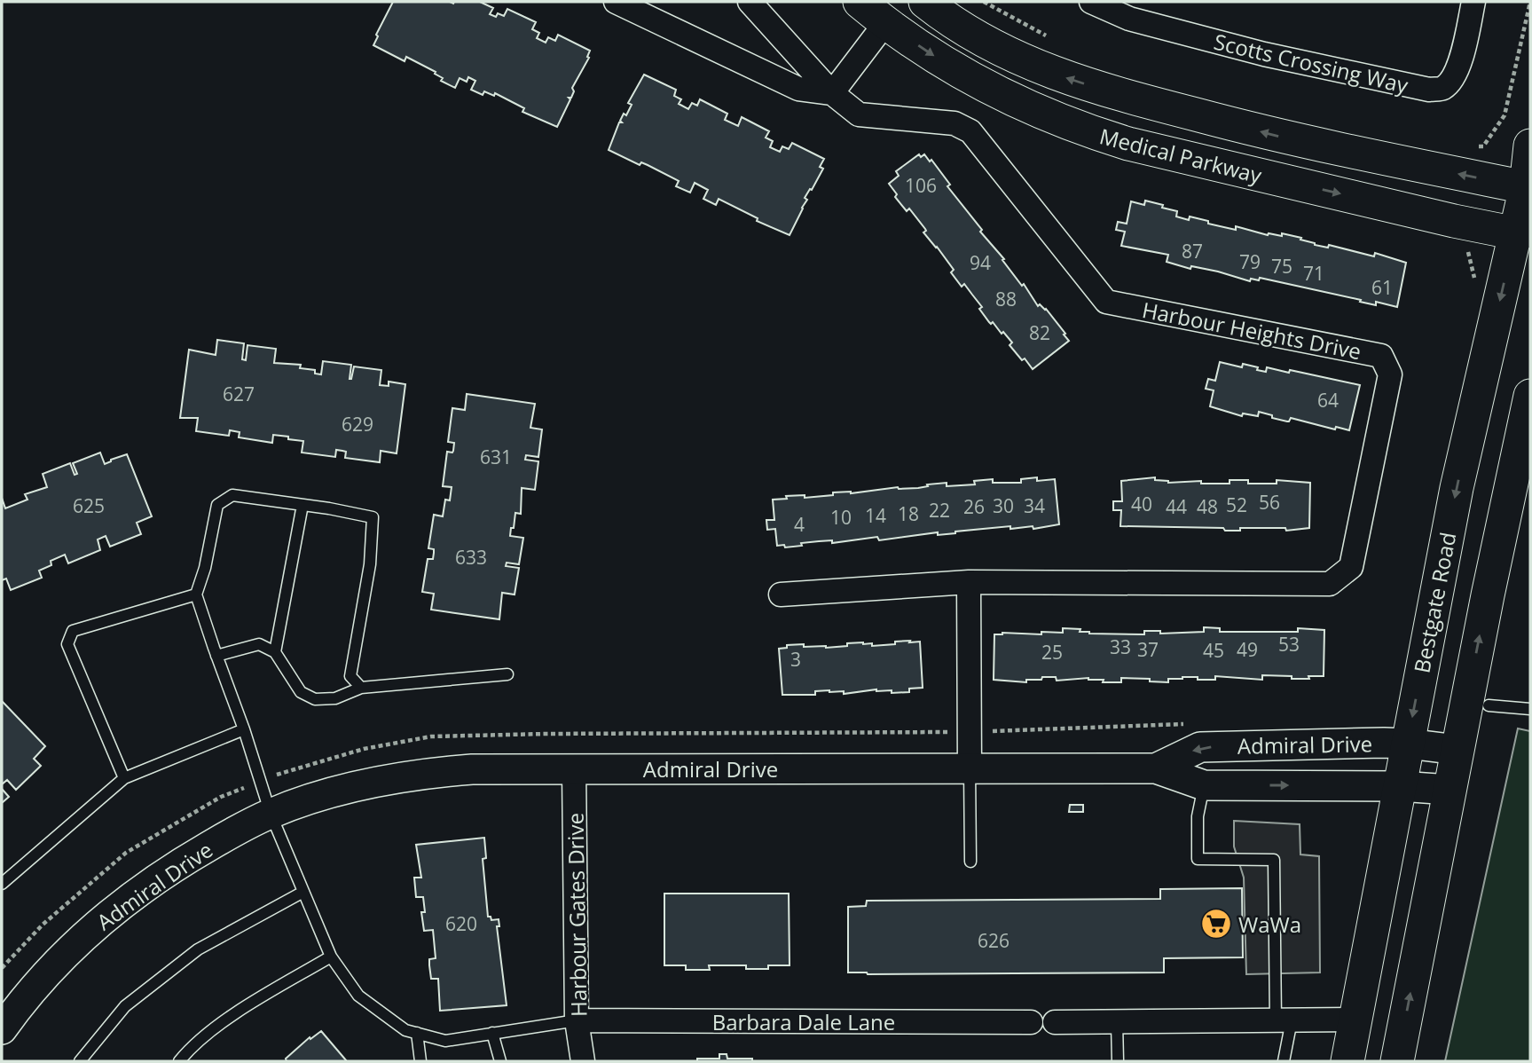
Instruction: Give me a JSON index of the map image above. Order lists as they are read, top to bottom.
{
  "streets": {
    "main road": ["Medical Parkway", "Bestgate Road"],
    "street": [
      "Scotts Crossing Way",
      "Harbour Heights Drive",
      "Admiral Drive",
      "Harbour Gates Drive",
      "Barbara Dale Lane"
    ]
  },
  "crossings": [
    ["Medical Parkway", "Bestgate Road"],
    ["Bestgate Road", "Admiral Drive"],
    ["Admiral Drive", "Harbour Gates Drive"],
    ["Harbour Gates Drive", "Barbara Dale Lane"]
  ],
  "places": {
    "supermarket": ["WaWa"]
  },
  "house_numbers": [
    "106",
    "87",
    "79",
    "94",
    "75",
    "71",
    "61",
    "88",
    "82",
    "627",
    "64",
    "629",
    "631",
    "56",
    "40",
    "52",
    "625",
    "30",
    "34",
    "26",
    "44",
    "48",
    "22",
    "18",
    "14",
    "10",
    "4",
    "633",
    "53",
    "33",
    "37",
    "49",
    "45",
    "25",
    "3",
    "620",
    "626"
  ]
}
